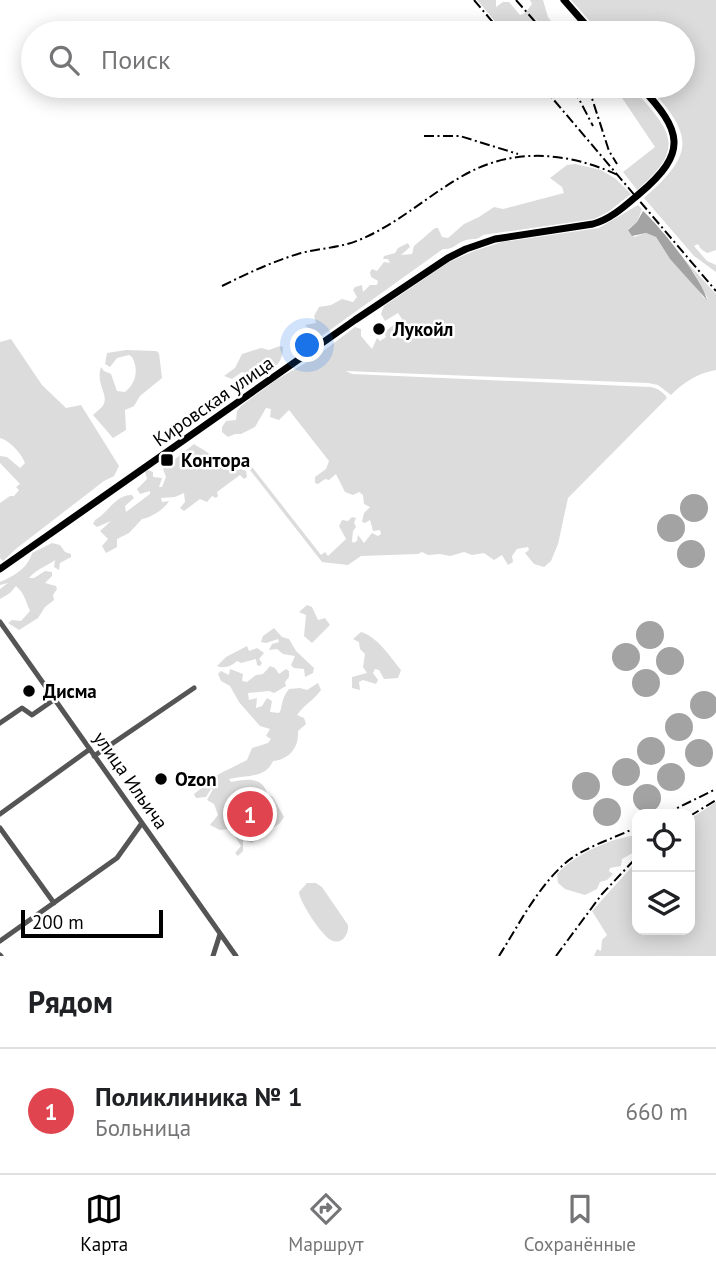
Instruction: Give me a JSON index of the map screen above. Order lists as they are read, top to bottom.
{
  "streets": {
    "main road": ["Кировская улица"],
    "street": ["улица Ильича"]
  },
  "places": {
    "other": ["Лукойл", "Дисма", "Ozon"],
    "transit": ["Контора"]
  },
  "scale_bar": "200 m",
  "page": {
    "search": "Поиск",
    "pins": "1",
    "scale": "200 m",
    "heading": "Рядом",
    "list": [
      {
        "mark": "1",
        "name": "Поликлиника № 1",
        "note": "Больница",
        "value": "660 m"
      }
    ],
    "nav": ["Карта", "Маршрут", "Сохранённые"]
  }
}
